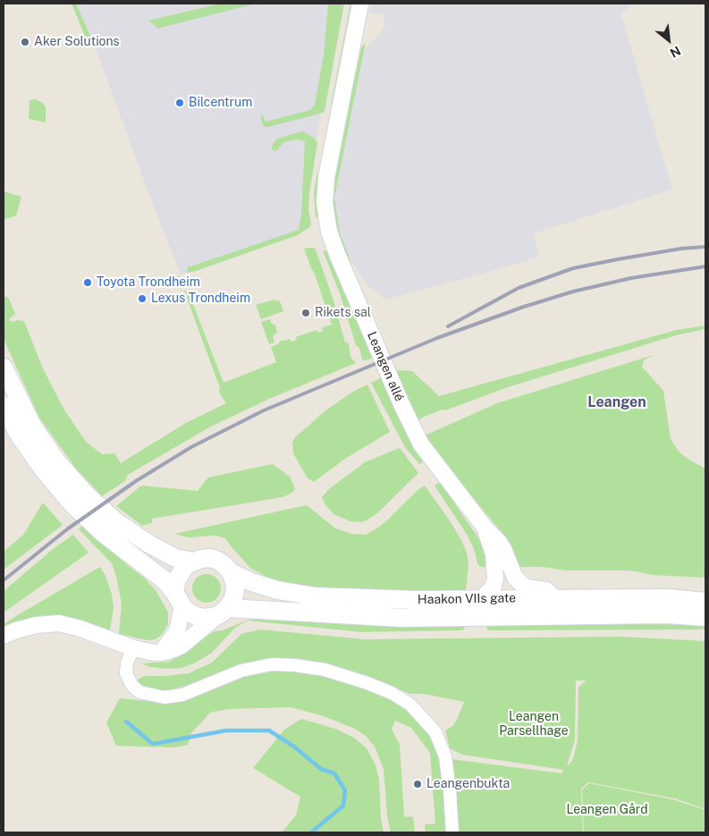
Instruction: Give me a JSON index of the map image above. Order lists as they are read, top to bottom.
{
  "streets": {
    "main road": ["Haakon VIIs gate"],
    "street": ["Leangen allé"]
  },
  "crossings": [
    ["Leangen allé", "Haakon VIIs gate"]
  ],
  "districts": ["Leangen"],
  "parks": ["Leangen Parsellhage", "Leangen Gård"],
  "places": [
    "Aker Solutions",
    "Bilcentrum",
    "Toyota Trondheim",
    "Lexus Trondheim",
    "Rikets sal",
    "Leangenbukta"
  ],
  "north": "bottom right"
}
